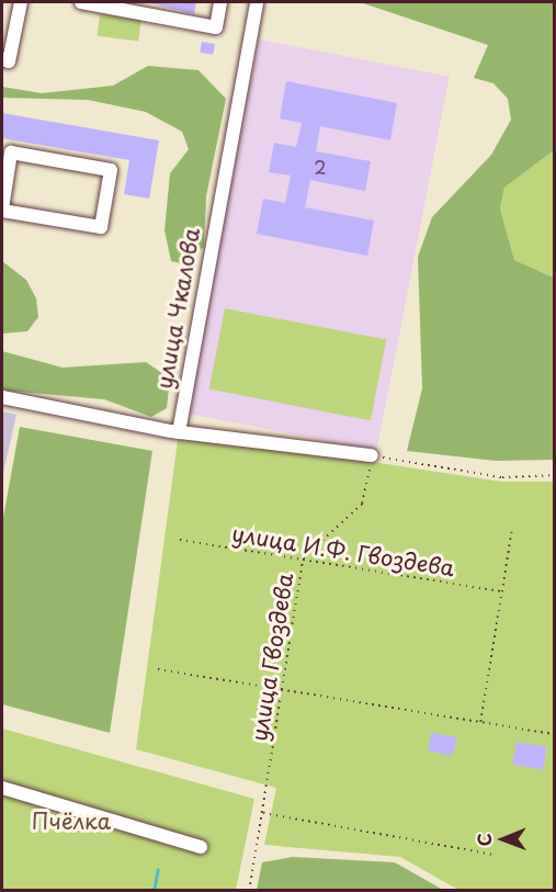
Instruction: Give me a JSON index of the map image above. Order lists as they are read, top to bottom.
{
  "streets": {
    "street": ["улица Чкалова"],
    "path": ["улица И.Ф. Гвоздева", "улица Гвоздева"]
  },
  "crossings": [
    ["улица И.Ф. Гвоздева", "улица Гвоздева"]
  ],
  "parks": ["Пчёлка"],
  "house_numbers": ["2"],
  "north": "left"
}
